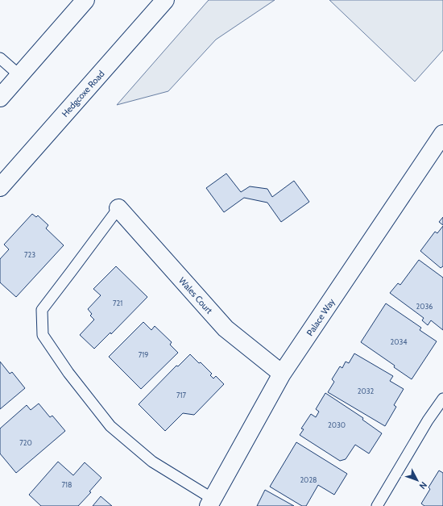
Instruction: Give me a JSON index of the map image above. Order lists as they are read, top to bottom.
{
  "streets": {
    "street": ["Hedgcoxe Road", "Wales Court", "Palace Way"]
  },
  "crossings": [
    ["Wales Court", "Palace Way"]
  ],
  "house_numbers": [
    "723",
    "721",
    "2036",
    "2034",
    "719",
    "2032",
    "717",
    "2030",
    "720",
    "2028",
    "718"
  ],
  "north": "bottom right"
}
